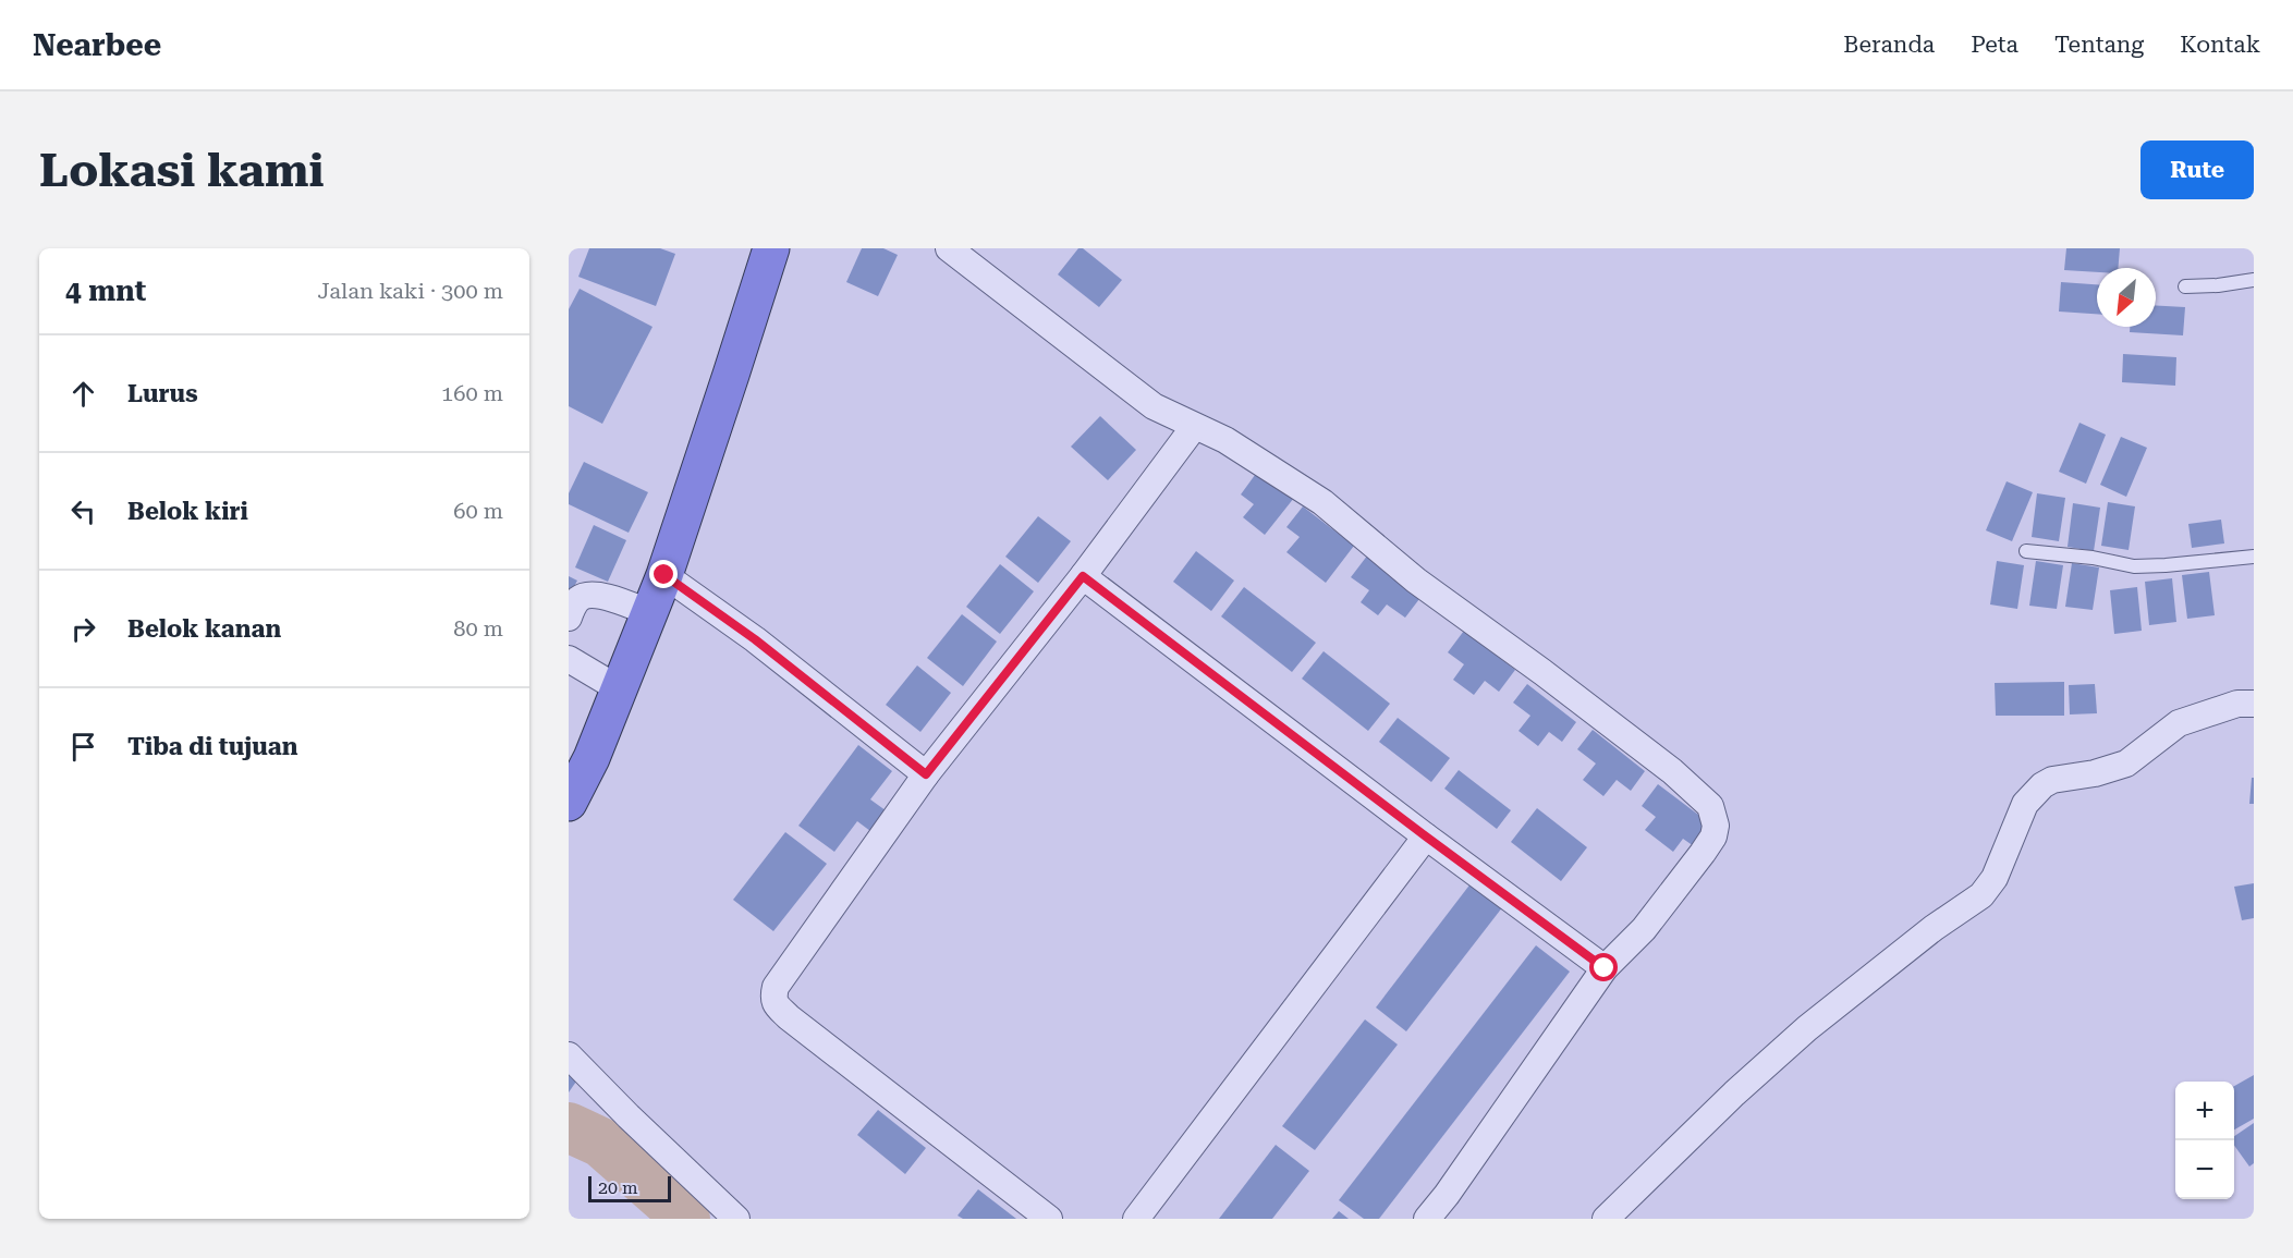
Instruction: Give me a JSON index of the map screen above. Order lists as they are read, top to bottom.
{
  "scale_bar": "20 m",
  "north": "bottom left",
  "page": {
    "header": "Nearbee",
    "nav": [
      "Beranda",
      "Peta",
      "Tentang",
      "Kontak"
    ],
    "buttons": "Rute",
    "title": "Lokasi kami",
    "heading": ["4 mnt", "Jalan kaki · 300 m"],
    "list": [
      ["Lurus", "160 m"],
      ["Belok kiri", "60 m"],
      ["Belok kanan", "80 m"],
      "Tiba di tujuan"
    ],
    "map_buttons": ["+", "−"],
    "scale": "20 m"
  }
}
